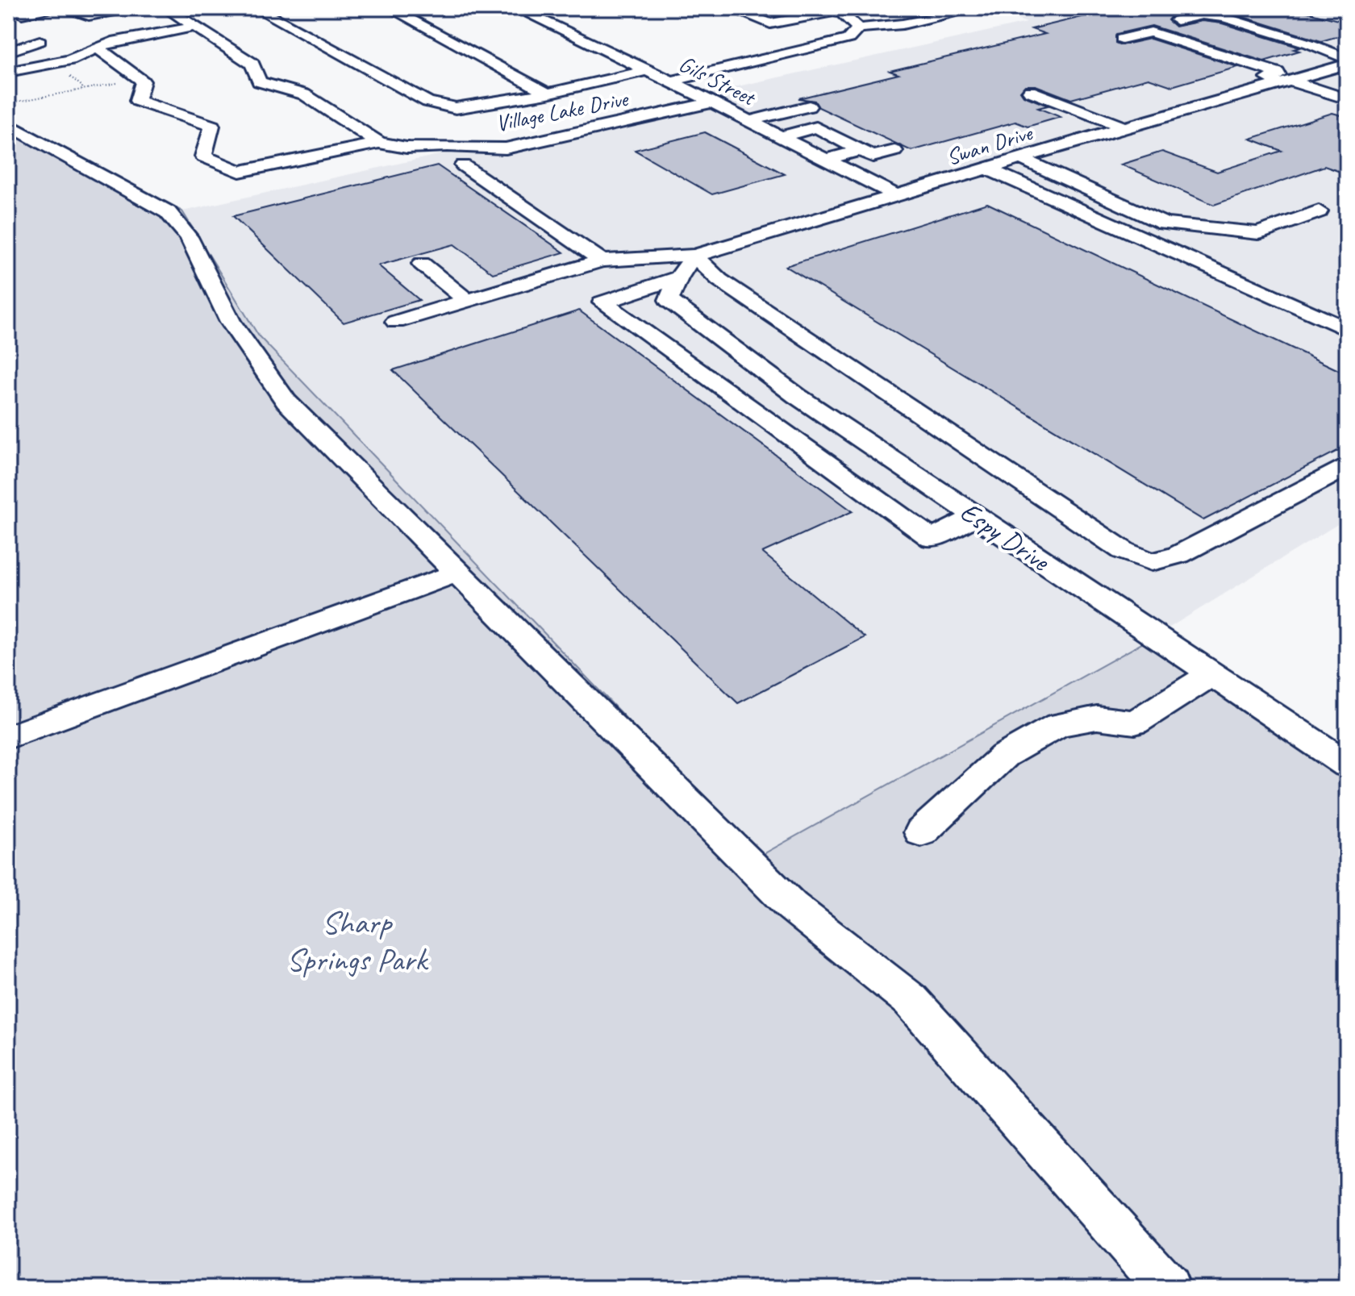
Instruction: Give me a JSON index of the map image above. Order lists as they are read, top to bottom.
{
  "streets": {
    "street": [
      "Gils Street",
      "Village Lake Drive",
      "Swan Drive",
      "Espy Drive"
    ]
  },
  "crossings": [
    ["Gils Street", "Village Lake Drive"],
    ["Gils Street", "Swan Drive"]
  ],
  "parks": ["Sharp Springs Park"]
}
